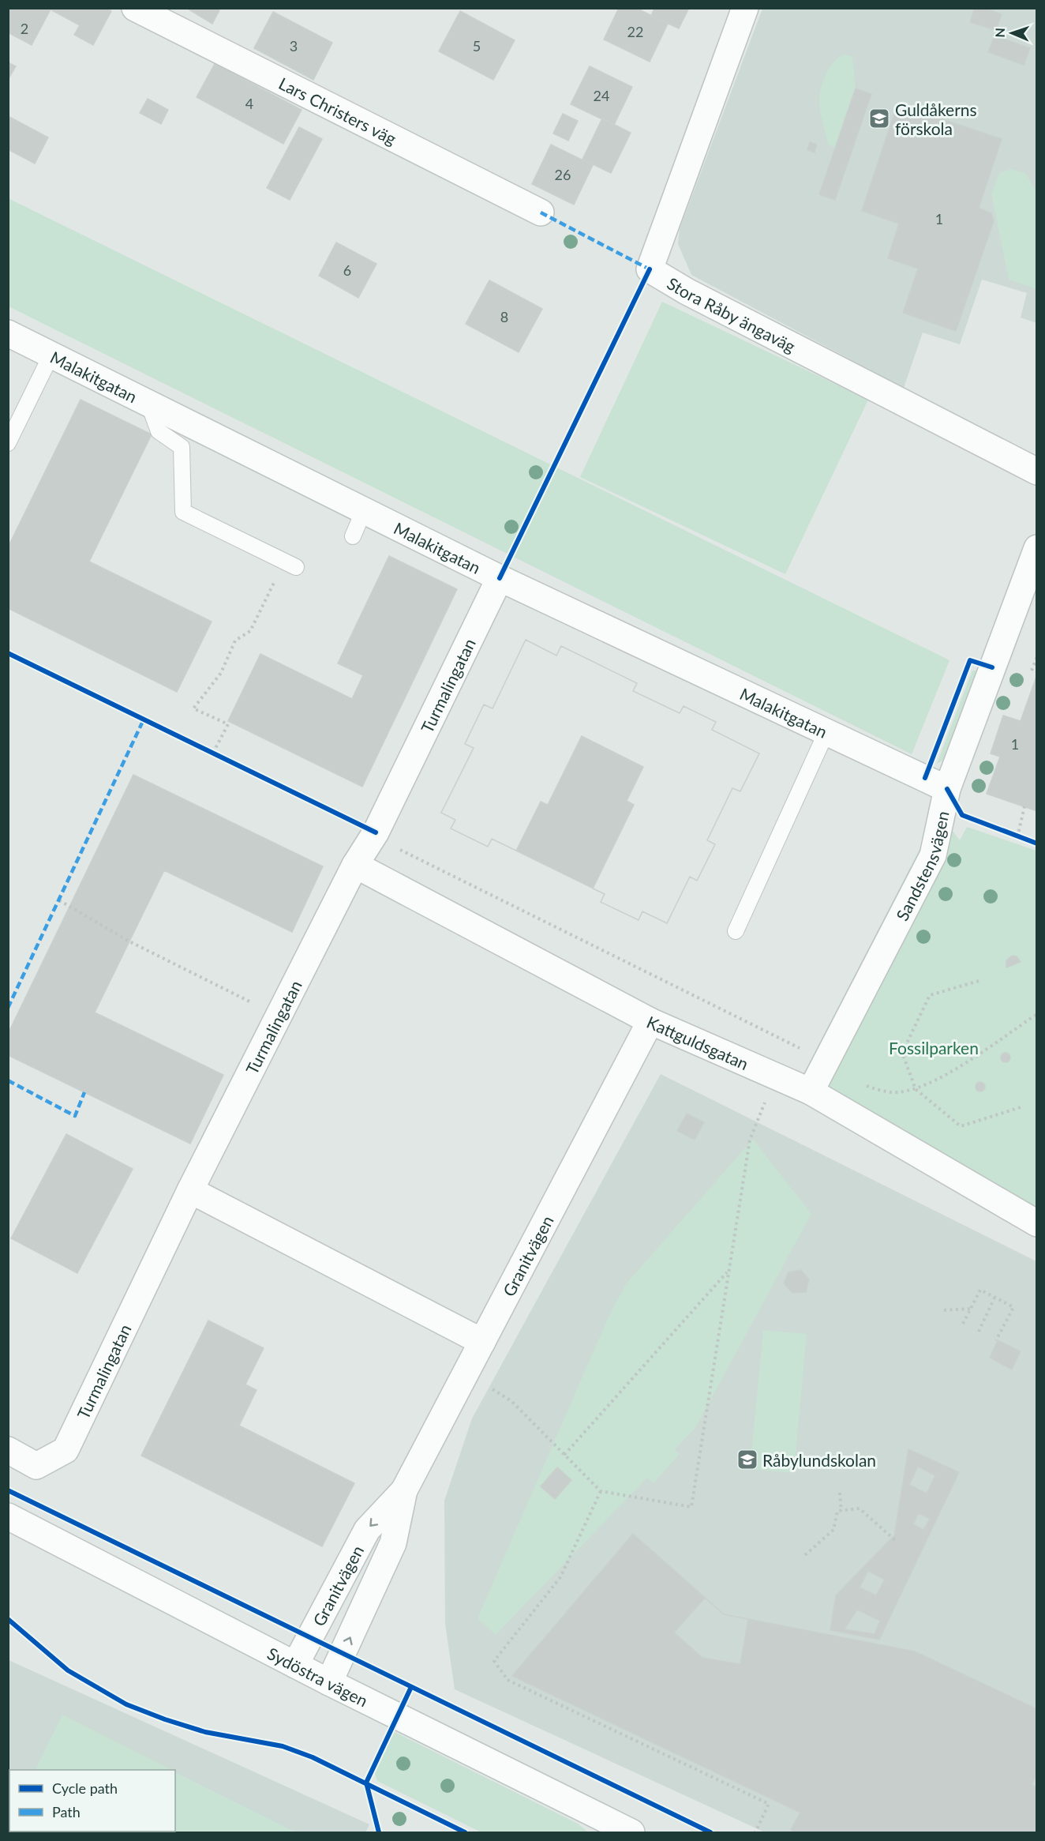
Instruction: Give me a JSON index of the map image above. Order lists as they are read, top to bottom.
{
  "streets": {
    "street": [
      "Lars Christers väg",
      "Stora Råby ängaväg",
      "Malakitgatan",
      "Turmalingatan",
      "Sandstensvägen",
      "Kattguldsgatan",
      "Granitvägen",
      "Sydöstra vägen"
    ]
  },
  "crossings": [
    ["Malakitgatan", "Turmalingatan"],
    ["Malakitgatan", "Sandstensvägen"],
    ["Turmalingatan", "Kattguldsgatan"],
    ["Sandstensvägen", "Kattguldsgatan"],
    ["Kattguldsgatan", "Granitvägen"],
    ["Granitvägen", "Sydöstra vägen"]
  ],
  "parks": ["Fossilparken"],
  "places": {
    "school or university": ["Guldåkerns förskola", "Råbylundskolan"]
  },
  "house_numbers": [
    "2",
    "22",
    "3",
    "5",
    "24",
    "4",
    "26",
    "1",
    "6",
    "8",
    "1"
  ],
  "legend": ["Cycle path", "Path"],
  "north": "left"
}
